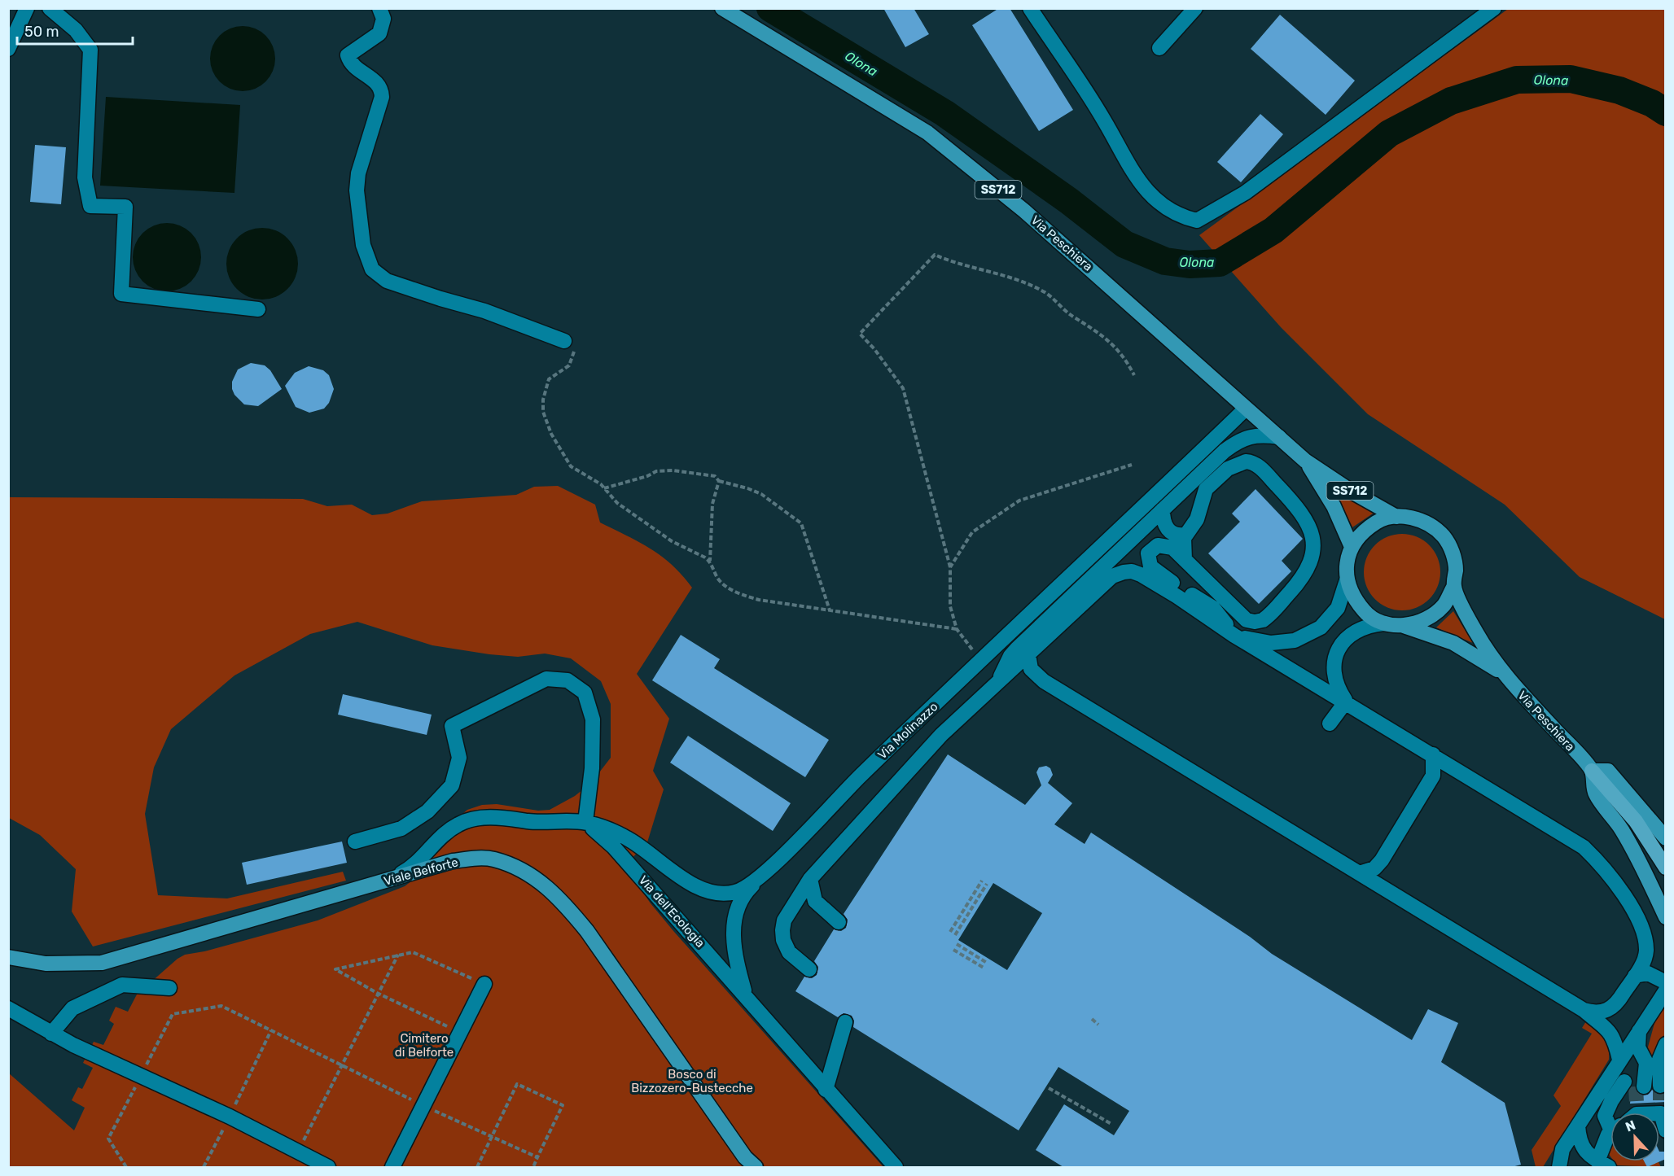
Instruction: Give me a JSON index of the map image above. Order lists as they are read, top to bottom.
{
  "streets": {
    "main road": ["SS712", "Via Peschiera", "Viale Belforte"],
    "street": ["Via Molinazzo", "Via dell'Ecologia"]
  },
  "crossings": [
    ["Via Peschiera", "Via Molinazzo"],
    ["Via Molinazzo", "Via dell'Ecologia"]
  ],
  "water": ["Olona"],
  "parks": ["Cimitero di Belforte", "Bosco di Bizzozero-Bustecche"],
  "scale_bar": "50 m",
  "north": "top"
}
